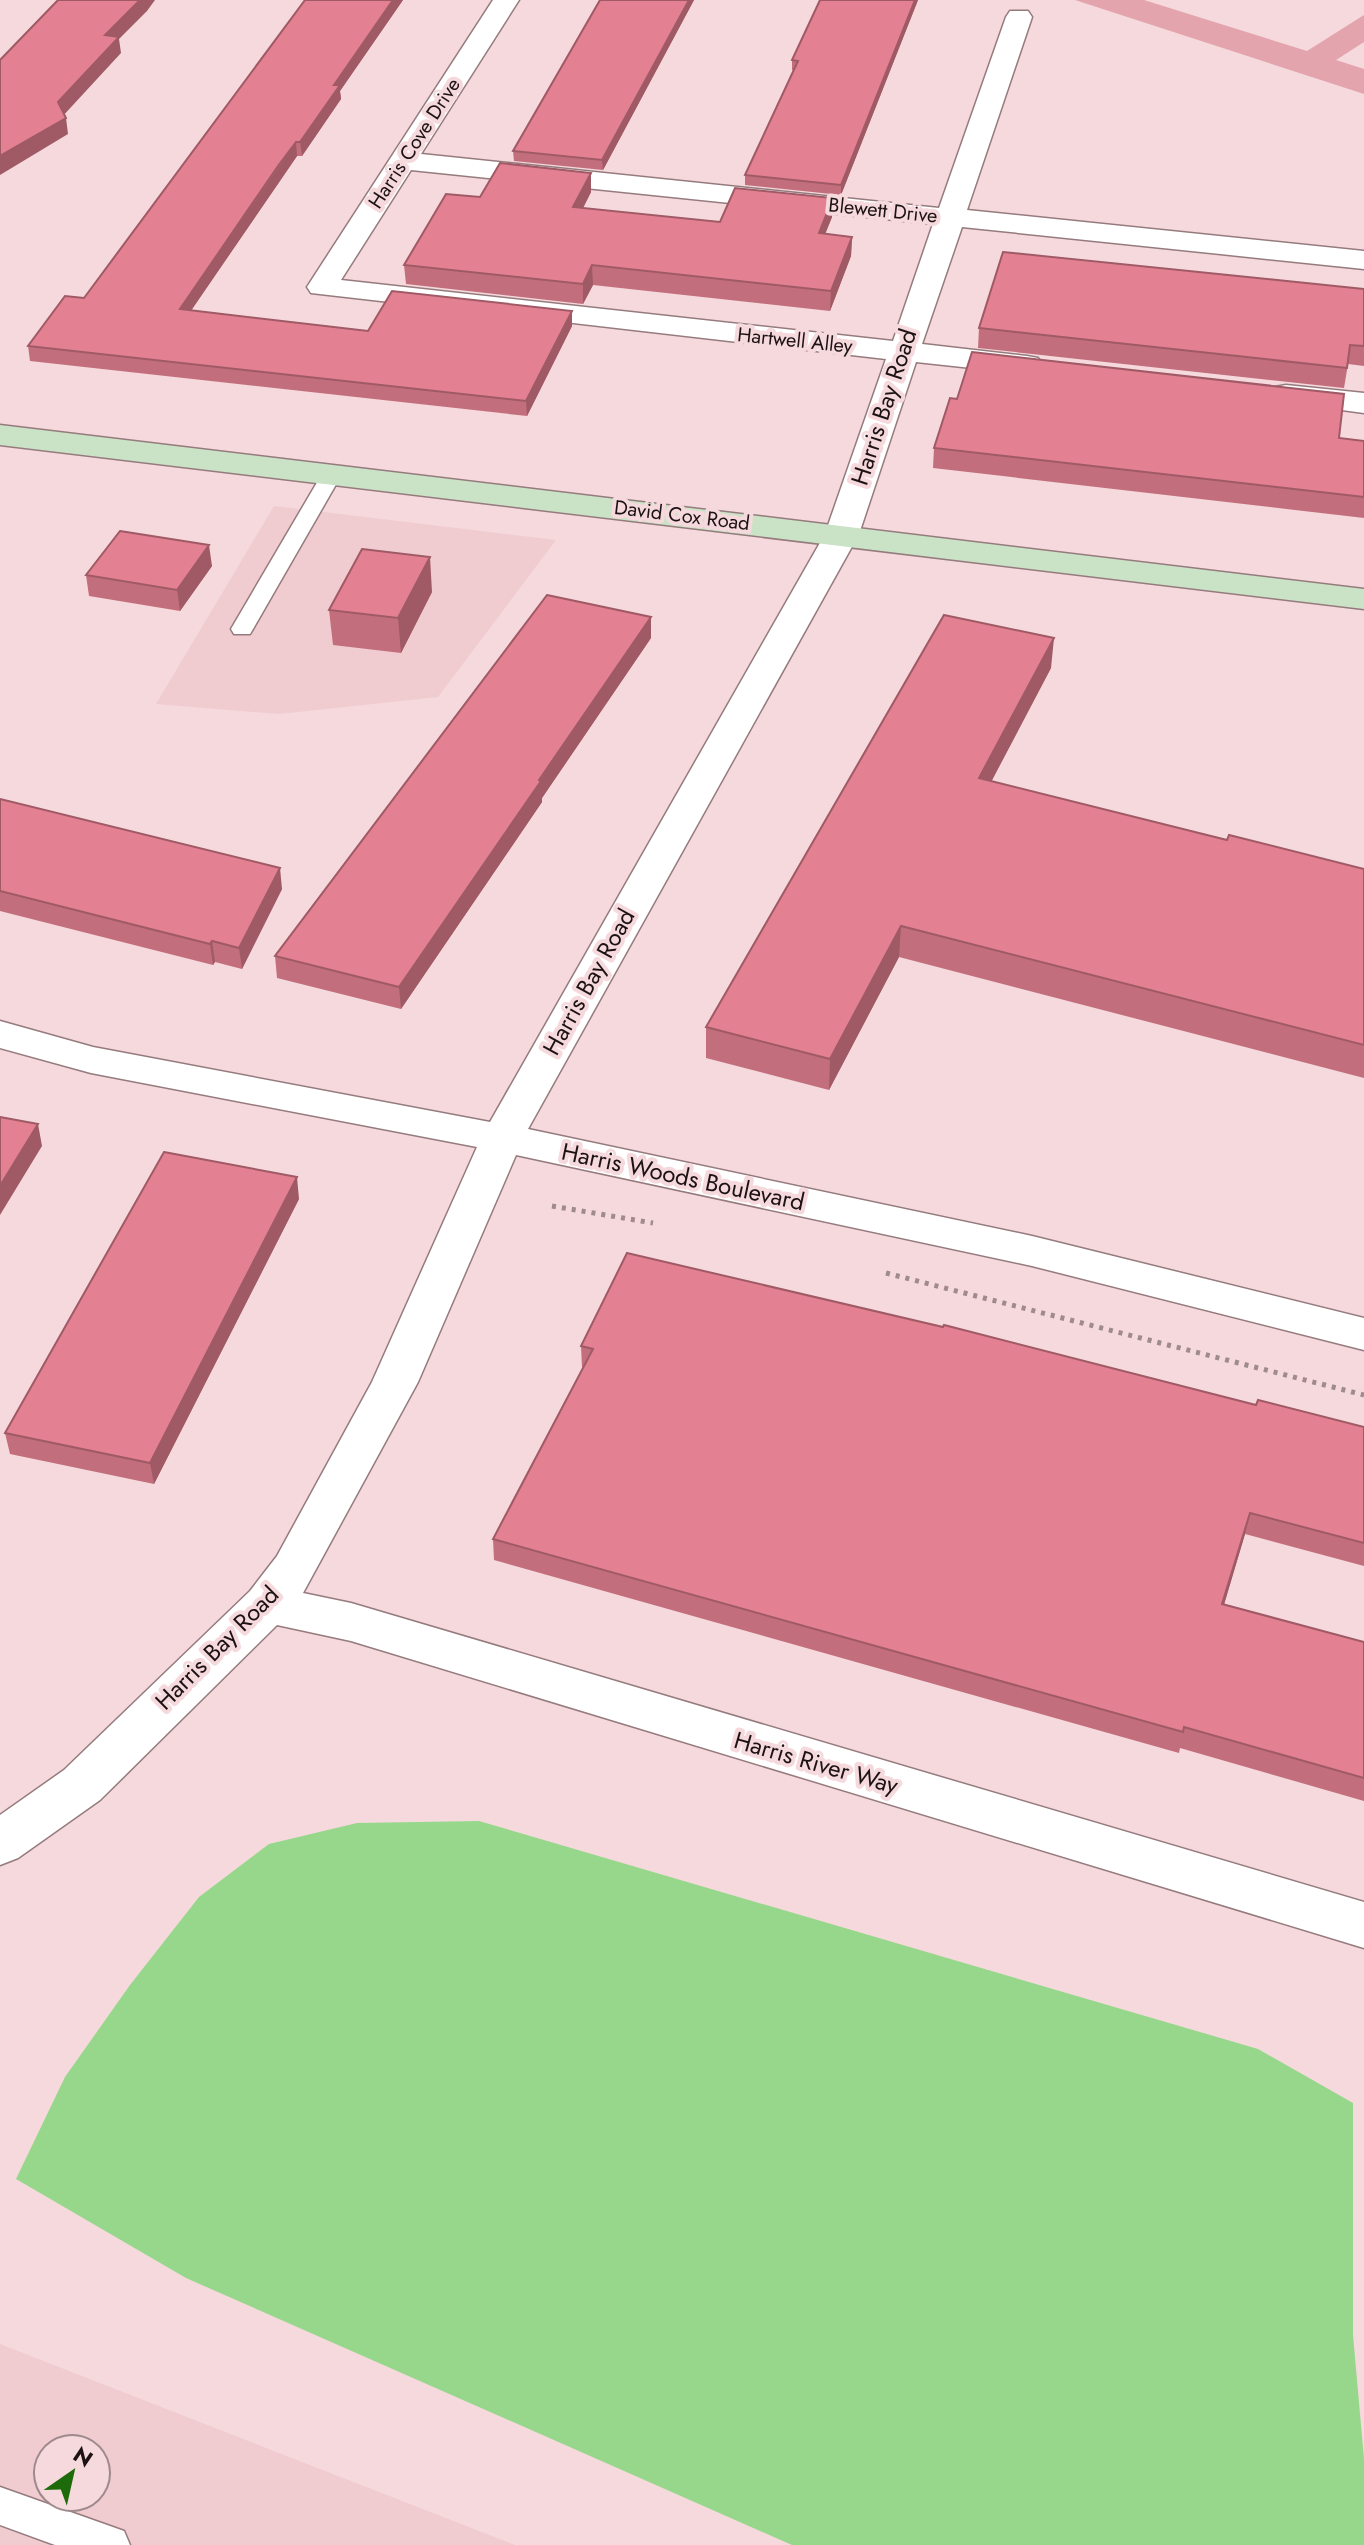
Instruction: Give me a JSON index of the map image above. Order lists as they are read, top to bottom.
{
  "streets": {
    "main road": ["David Cox Road"],
    "street": [
      "Harris Cove Drive",
      "Blewett Drive",
      "Hartwell Alley",
      "Harris Bay Road",
      "Harris Woods Boulevard",
      "Harris River Way"
    ]
  },
  "crossings": [
    ["Harris Cove Drive", "Blewett Drive"],
    ["Harris Cove Drive", "Hartwell Alley"],
    ["Blewett Drive", "Harris Bay Road"],
    ["Hartwell Alley", "Harris Bay Road"],
    ["Harris Bay Road", "David Cox Road"],
    ["Harris Bay Road", "Harris Woods Boulevard"],
    ["Harris Bay Road", "Harris River Way"]
  ],
  "north": "top right"
}
